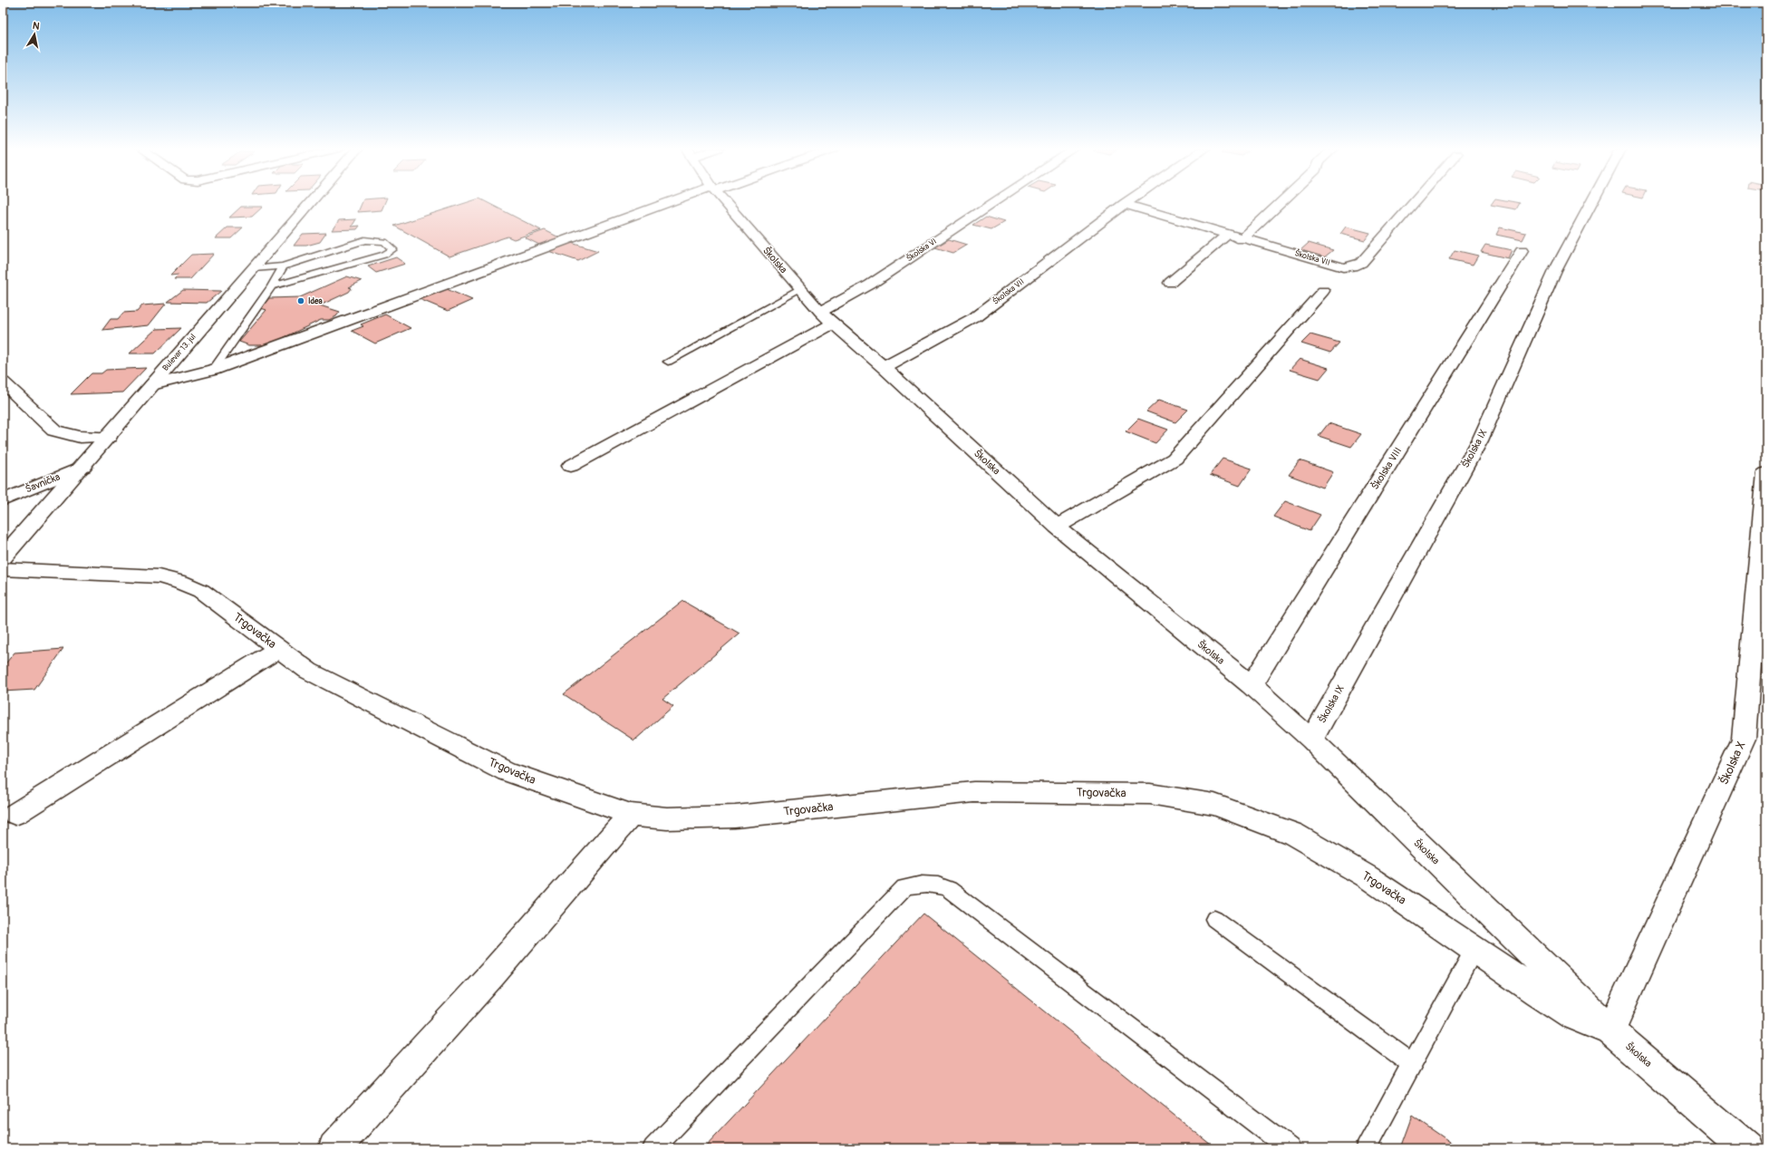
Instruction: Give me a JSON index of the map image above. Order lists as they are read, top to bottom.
{
  "streets": {
    "street": [
      "Školska VI",
      "Školska VII",
      "Školska",
      "Bulevar 13. jul",
      "Školska IX",
      "Školska VIII",
      "Šavnička",
      "Trgovačka",
      "Školska X"
    ]
  },
  "crossings": [
    ["Školska VI", "Školska"],
    ["Školska VII", "Školska"],
    ["Školska", "Školska IX"],
    ["Školska", "Školska VIII"],
    ["Školska", "Trgovačka"],
    ["Školska", "Školska X"],
    ["Bulevar 13. jul", "Šavnička"],
    ["Trgovačka", "Školska X"]
  ],
  "places": ["Idea"],
  "north": "top"
}
